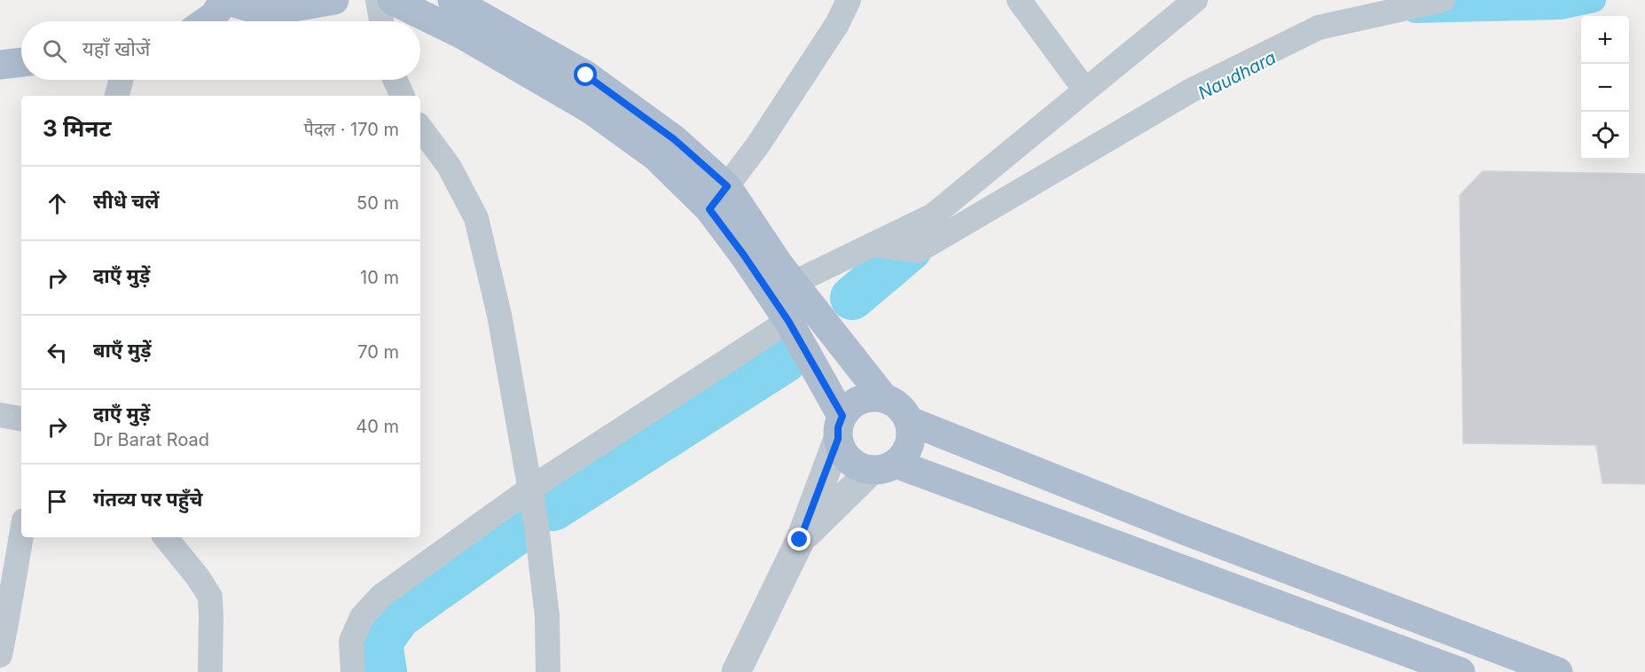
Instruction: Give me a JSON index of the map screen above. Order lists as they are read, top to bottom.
{
  "water": ["Naudhara"],
  "page": {
    "map_buttons": ["+", "−"],
    "search": "यहाँ खोजें",
    "heading": ["3 मिनट", "पैदल · 170 m"],
    "list": [
      ["सीधे चलें", "50 m"],
      ["दाएँ मुड़ें", "10 m"],
      ["बाएँ मुड़ें", "70 m"],
      ["दाएँ मुड़ें", "Dr Barat Road", "40 m"],
      "गंतव्य पर पहुँचे"
    ]
  }
}
